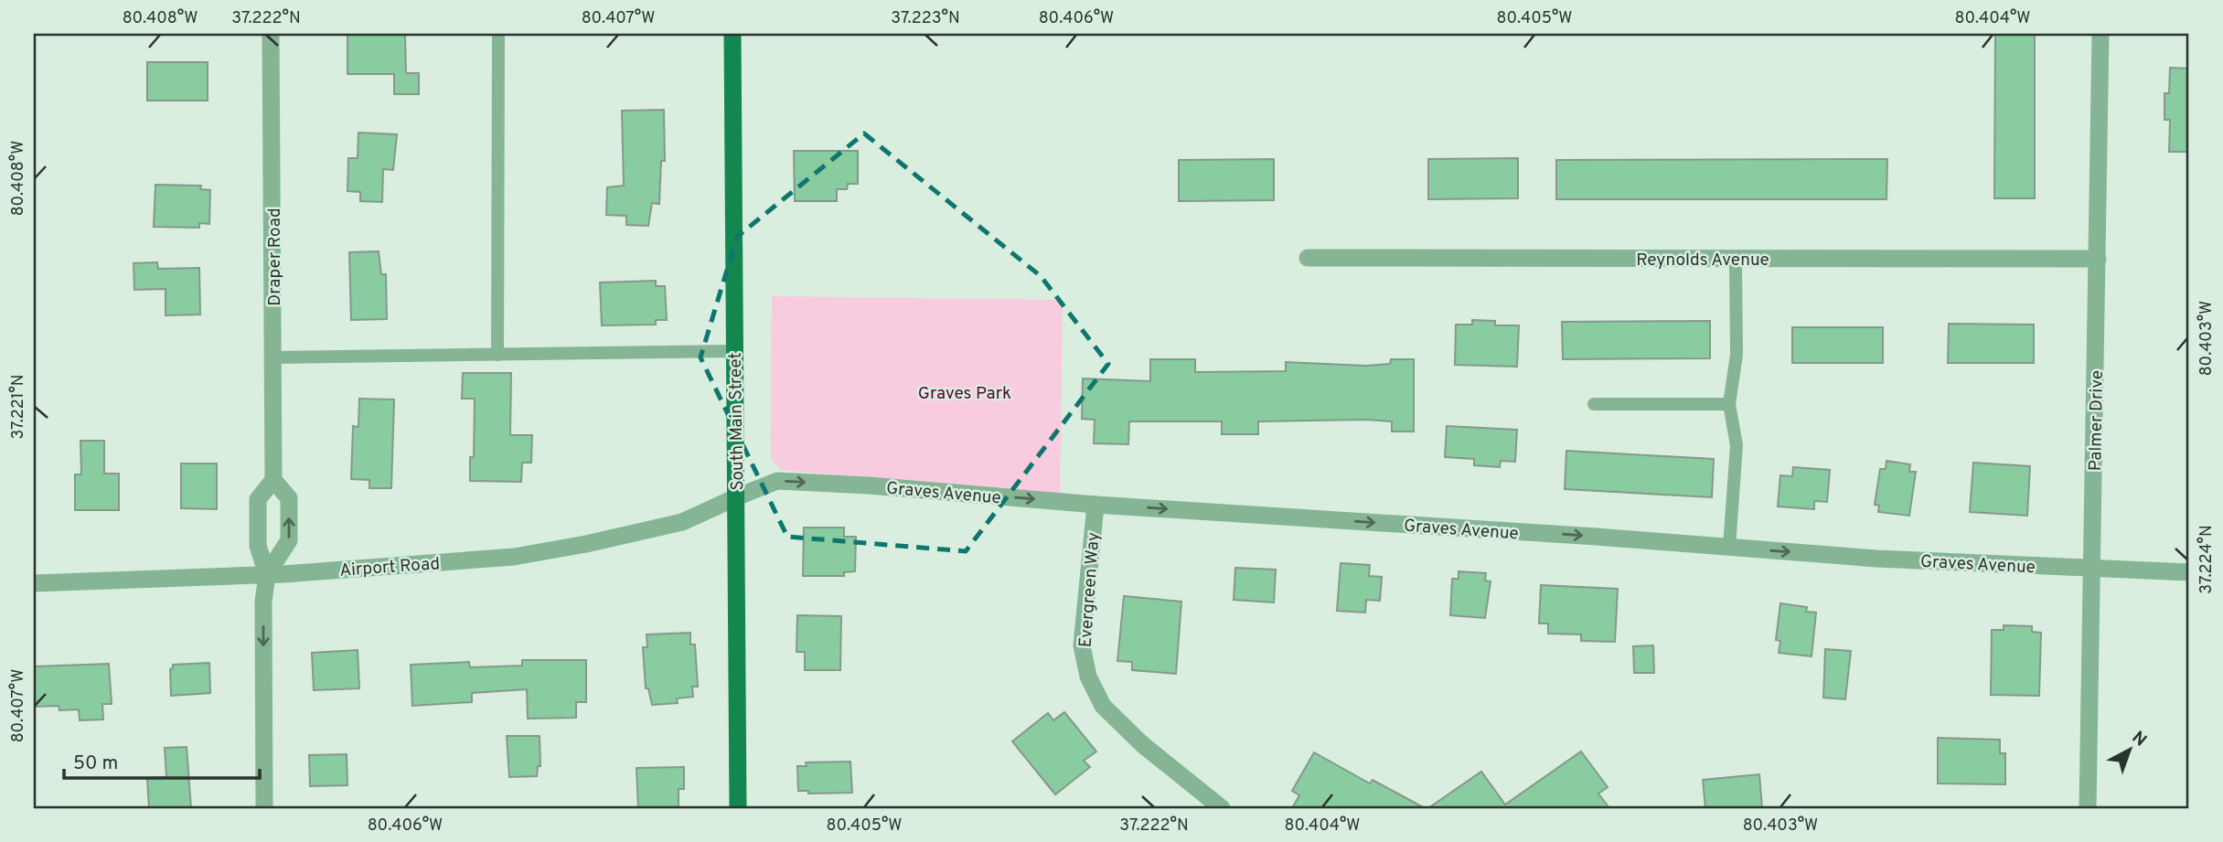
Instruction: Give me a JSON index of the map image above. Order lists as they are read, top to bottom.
{
  "streets": {
    "main road": ["South Main Street"],
    "street": [
      "Draper Road",
      "Reynolds Avenue",
      "Palmer Drive",
      "Graves Avenue",
      "Airport Road",
      "Evergreen Way"
    ]
  },
  "crossings": [
    ["Reynolds Avenue", "Palmer Drive"],
    ["Palmer Drive", "Graves Avenue"],
    ["South Main Street", "Graves Avenue"],
    ["South Main Street", "Airport Road"],
    ["Graves Avenue", "Airport Road"],
    ["Graves Avenue", "Evergreen Way"]
  ],
  "one_way": ["Graves Avenue"],
  "parks": ["Graves Park"],
  "scale_bar": "50 m",
  "north": "top right",
  "coordinates": [
    "80.408°W",
    "37.222°N",
    "80.407°W",
    "37.223°N",
    "80.406°W",
    "80.405°W",
    "80.404°W",
    "80.403°W",
    "37.221°N",
    "37.224°N"
  ]
}
